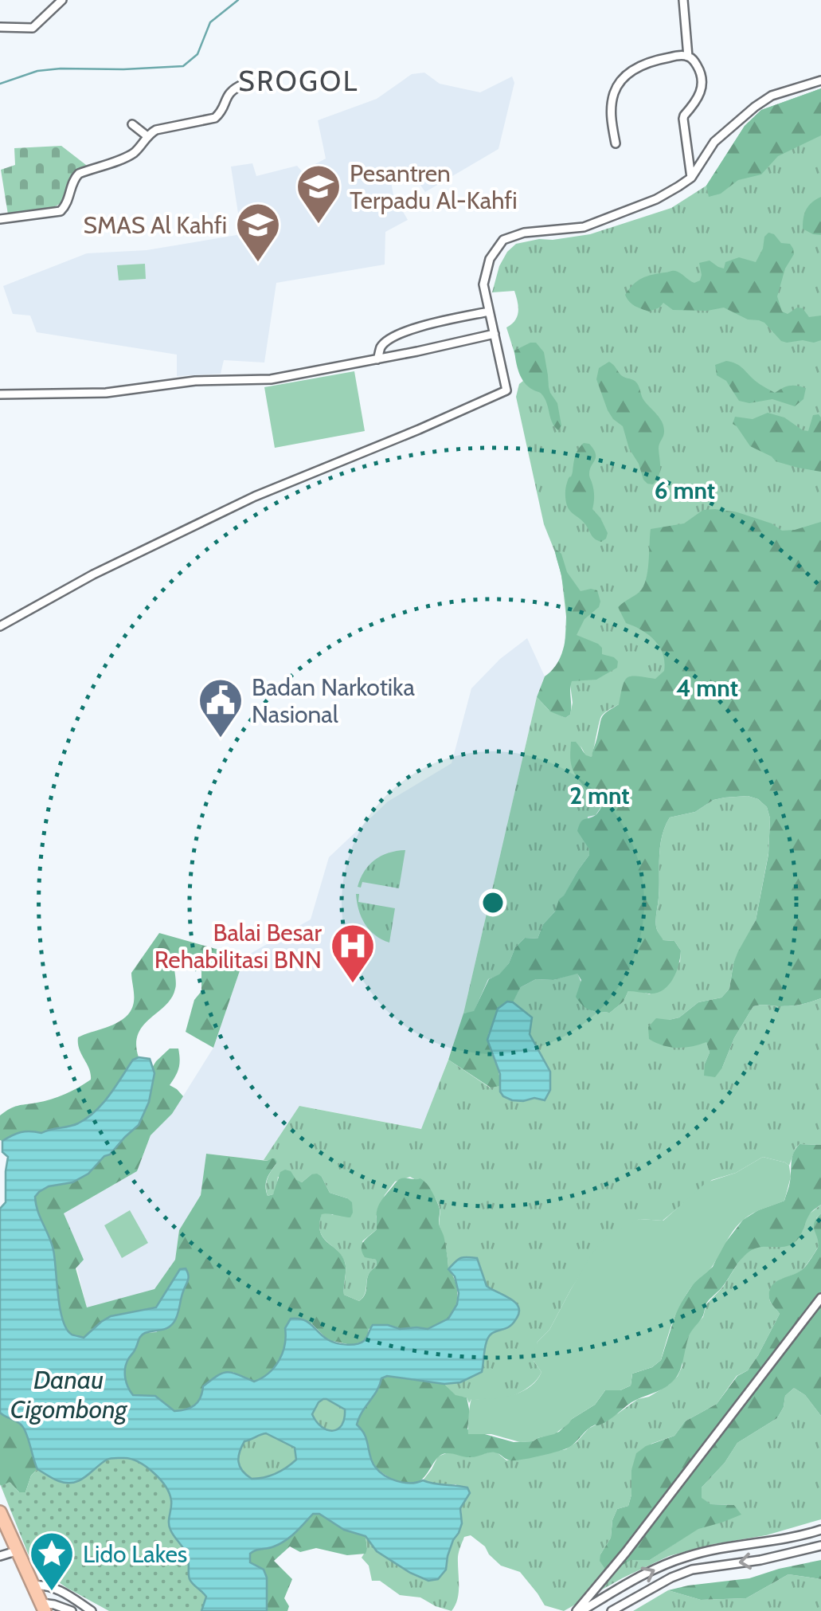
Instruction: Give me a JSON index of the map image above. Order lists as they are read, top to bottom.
{
  "districts": ["SROGOL"],
  "water": ["Danau Cigombong"],
  "places": {
    "school or university": ["Pesantren Terpadu Al-Kahfi", "SMAS Al Kahfi"],
    "public building": ["Badan Narkotika Nasional"],
    "hospital": ["Balai Besar Rehabilitasi BNN"],
    "place": ["Lido Lakes"]
  },
  "rings": ["6 mnt", "4 mnt", "2 mnt"]
}
